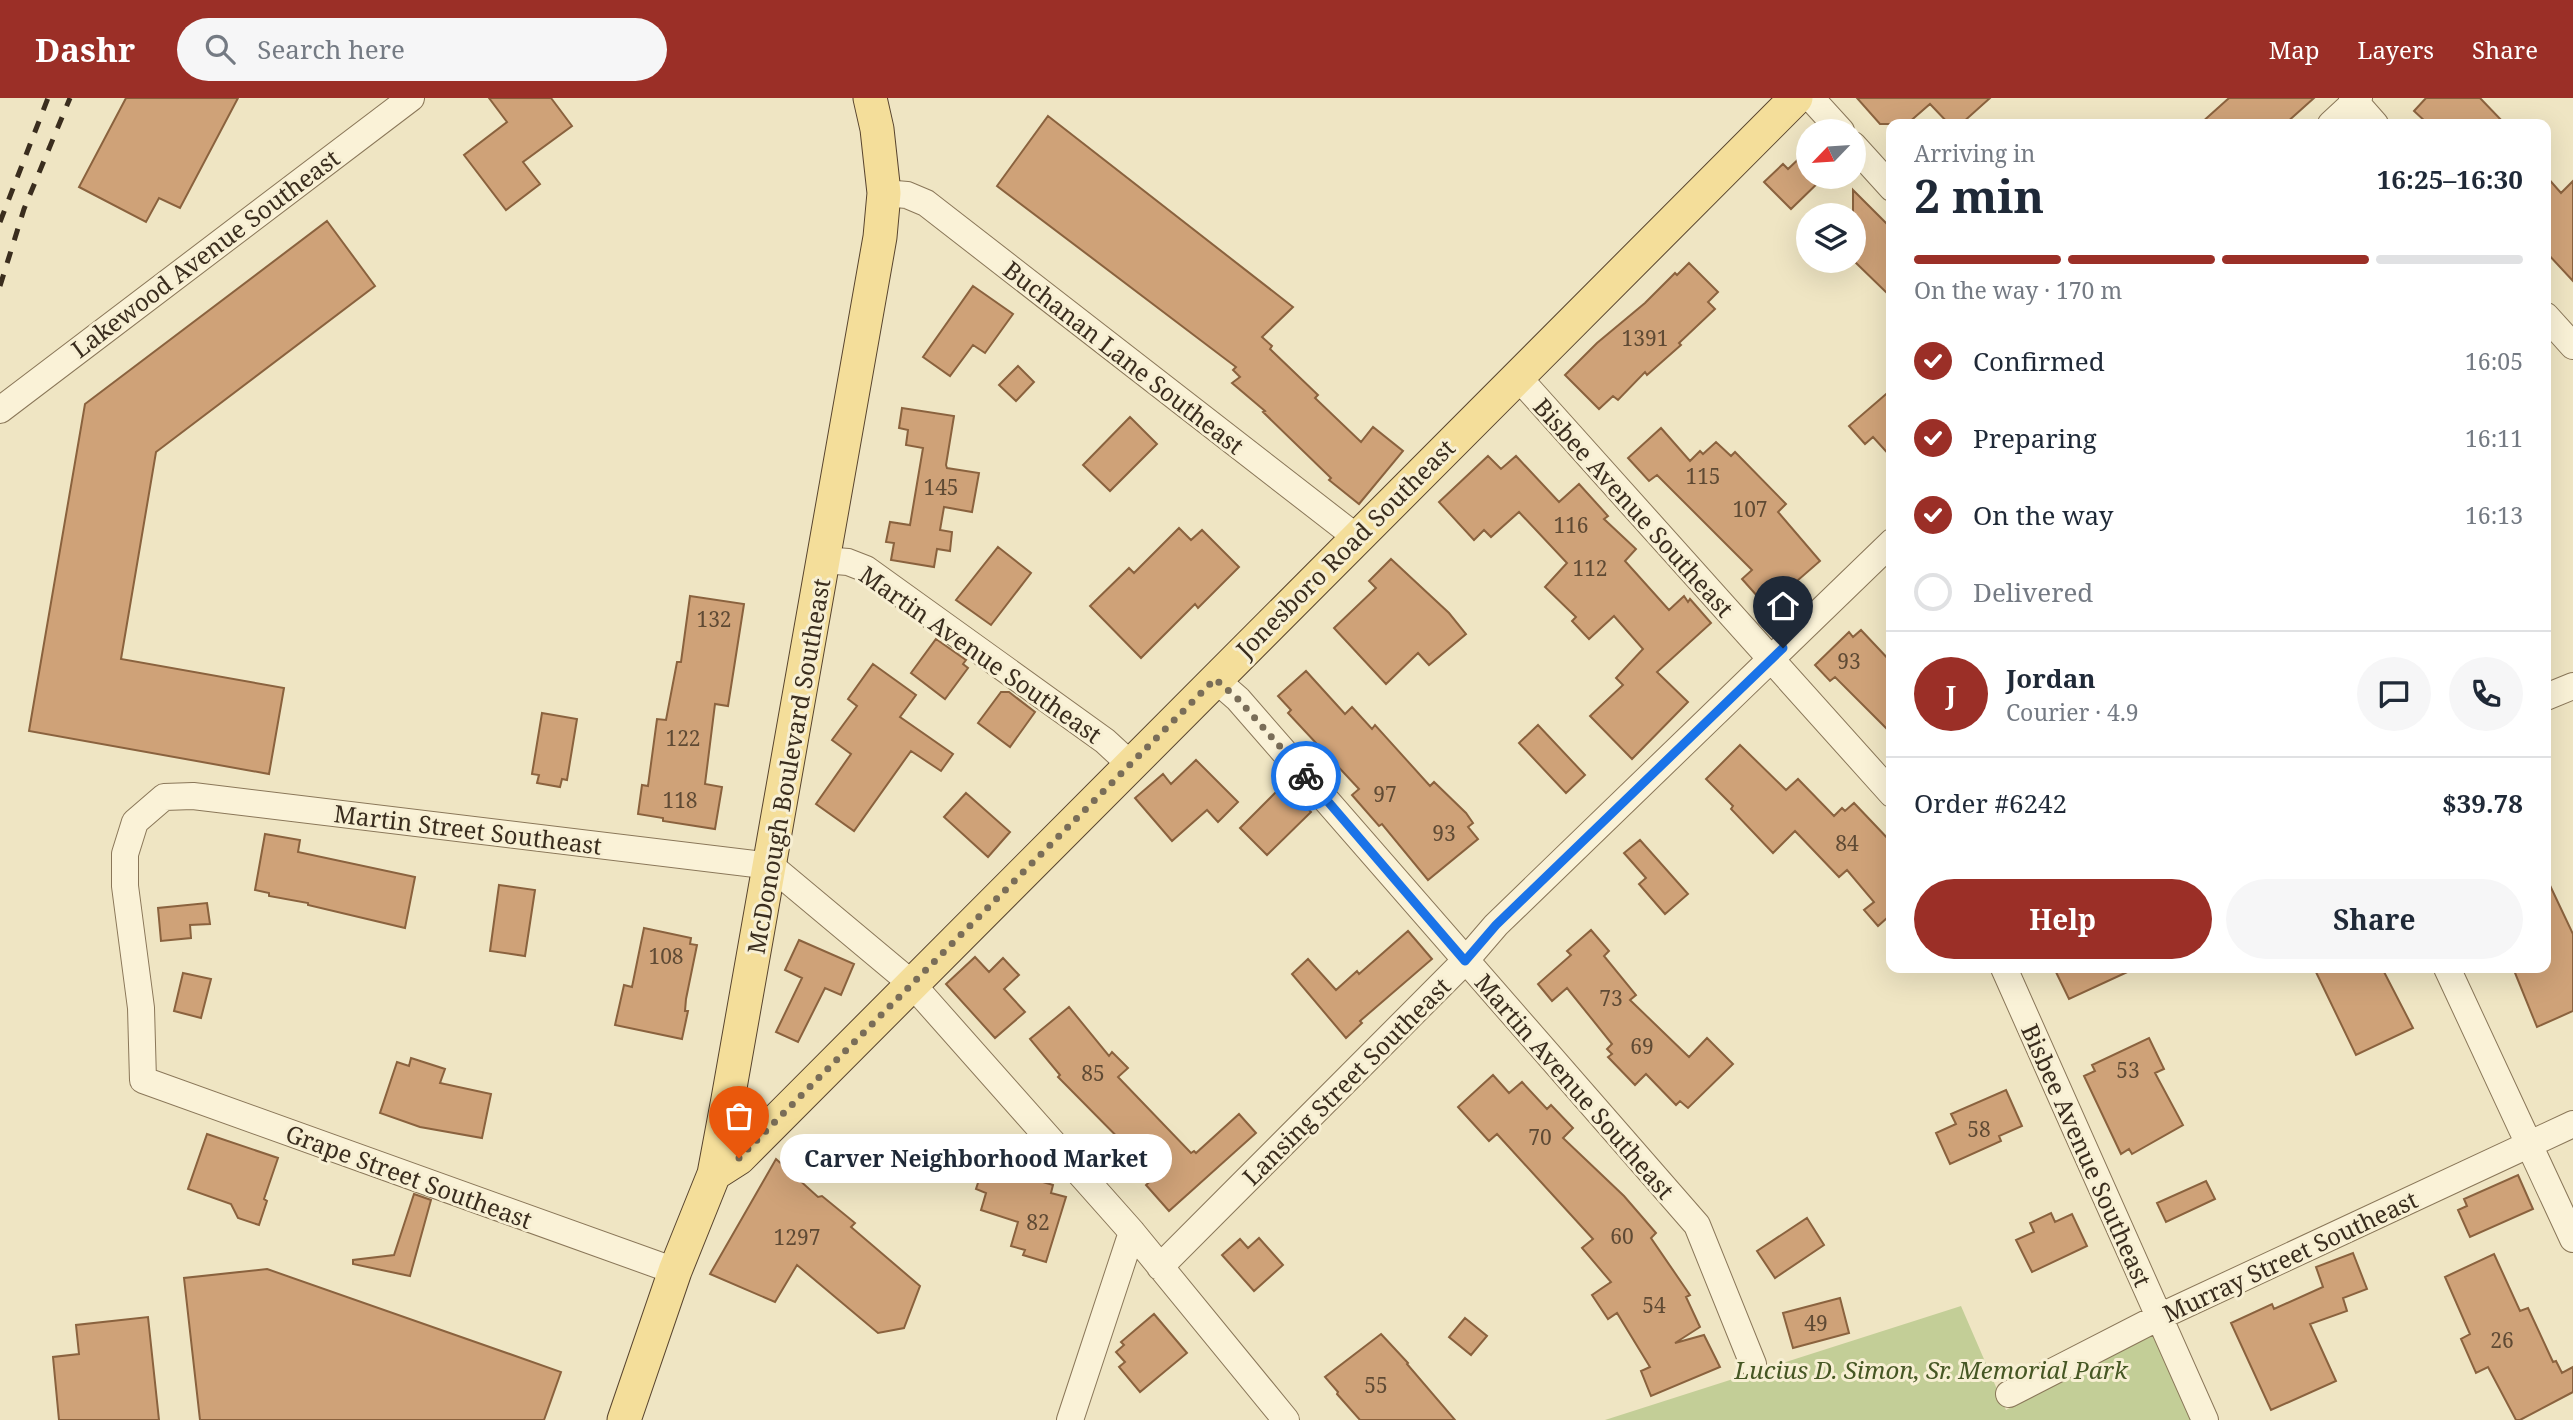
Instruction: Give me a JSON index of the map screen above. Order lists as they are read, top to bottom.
{
  "streets": {
    "main road": ["Jonesboro Road Southeast", "McDonough Boulevard Southeast"],
    "street": [
      "Lakewood Avenue Southeast",
      "Buchanan Lane Southeast",
      "Bisbee Avenue Southeast",
      "Martin Avenue Southeast",
      "Martin Street Southeast",
      "Lansing Street Southeast",
      "Grape Street Southeast",
      "Murray Street Southeast"
    ]
  },
  "crossings": [
    ["Buchanan Lane Southeast", "Jonesboro Road Southeast"],
    ["Buchanan Lane Southeast", "McDonough Boulevard Southeast"],
    ["Bisbee Avenue Southeast", "Jonesboro Road Southeast"],
    ["Bisbee Avenue Southeast", "Lansing Street Southeast"],
    ["Bisbee Avenue Southeast", "Murray Street Southeast"],
    ["Jonesboro Road Southeast", "Martin Avenue Southeast"],
    ["Jonesboro Road Southeast", "McDonough Boulevard Southeast"],
    ["Martin Avenue Southeast", "McDonough Boulevard Southeast"],
    ["Martin Avenue Southeast", "Lansing Street Southeast"],
    ["McDonough Boulevard Southeast", "Martin Street Southeast"],
    ["McDonough Boulevard Southeast", "Grape Street Southeast"],
    ["Martin Street Southeast", "Grape Street Southeast"]
  ],
  "parks": ["Lucius D. Simon, Sr. Memorial Park"],
  "places": ["Carver Neighborhood Market"],
  "house_numbers": [
    "1391",
    "115",
    "145",
    "107",
    "116",
    "112",
    "132",
    "93",
    "122",
    "97",
    "118",
    "93",
    "84",
    "108",
    "73",
    "69",
    "53",
    "85",
    "58",
    "70",
    "82",
    "60",
    "1297",
    "54",
    "49",
    "26",
    "55"
  ],
  "north": "bottom left",
  "page": {
    "header": "Dashr",
    "search": "Search here",
    "nav": ["Map", "Layers", "Share"],
    "heading": ["2 min", "Arriving in", "16:25–16:30"],
    "panel": [
      "Jordan",
      "Courier · 4.9",
      "Order #6242",
      "$39.78"
    ],
    "bar": "On the way · 170 m",
    "list": [
      ["Confirmed", "16:05"],
      ["Preparing", "16:11"],
      ["On the way", "16:13"],
      "Delivered"
    ],
    "round": "J",
    "buttons": ["Help", "Share"],
    "bubble": "Carver Neighborhood Market"
  }
}
